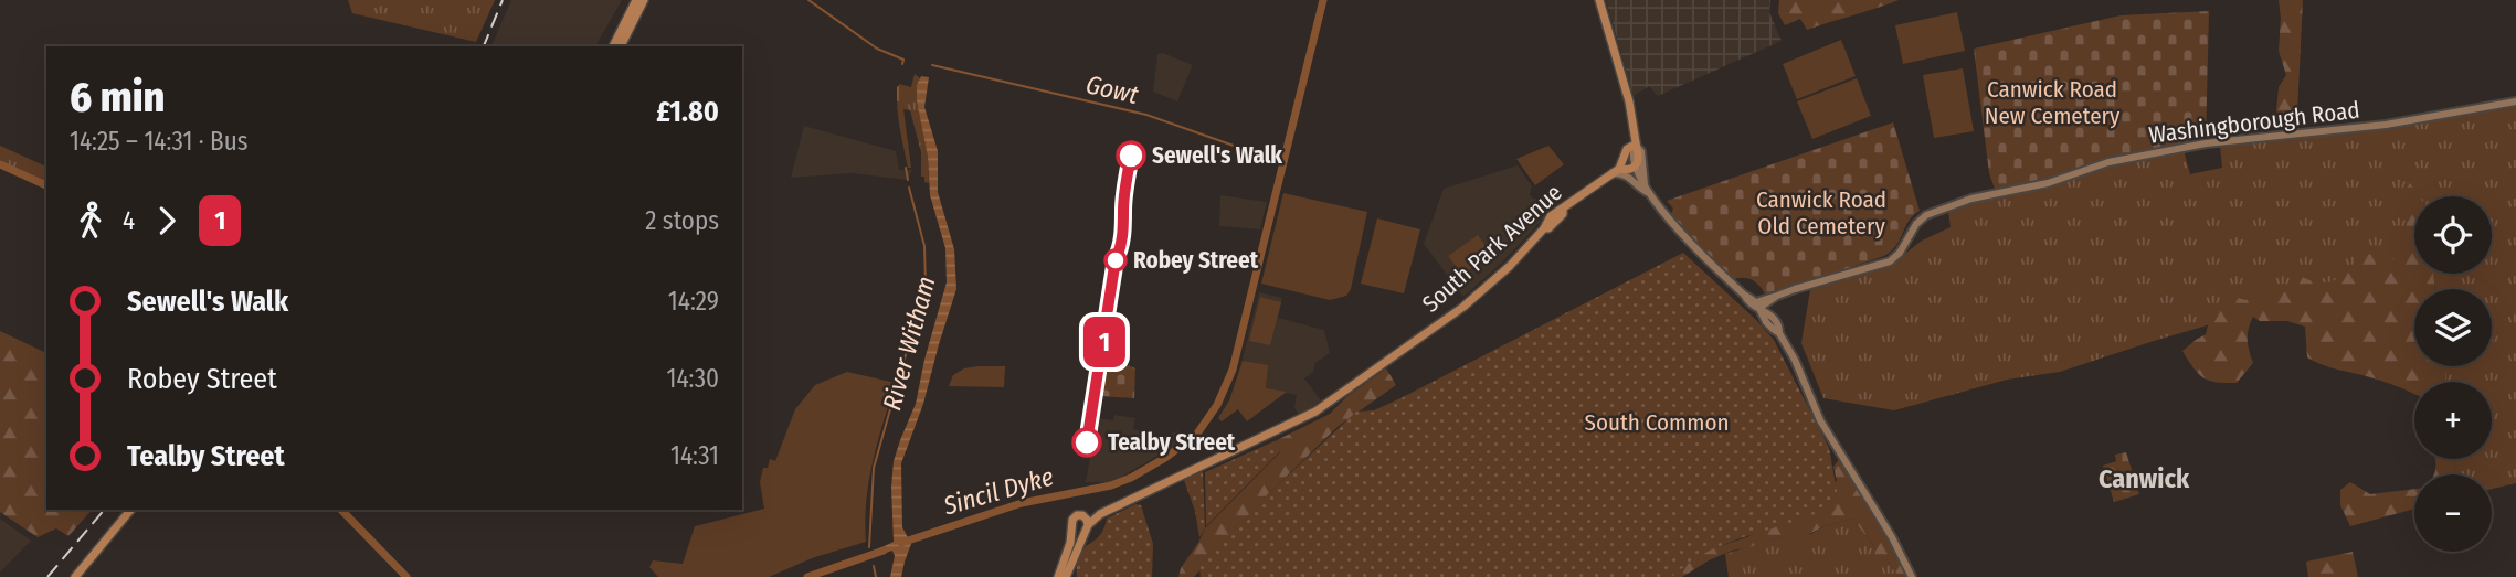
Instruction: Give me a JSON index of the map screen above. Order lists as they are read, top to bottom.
{
  "streets": {
    "main road": ["Washingborough Road", "South Park Avenue"]
  },
  "districts": ["Canwick"],
  "water": ["Gowt", "River Witham", "Sincil Dyke"],
  "parks": ["Canwick Road New Cemetery", "Canwick Road Old Cemetery", "South Common"],
  "places": ["Sewell's Walk", "Robey Street", "Tealby Street"],
  "lines": ["bus line 1"],
  "page": {
    "on_map": "1",
    "heading": ["6 min", "14:25 – 14:31 · Bus", "£1.80"],
    "legs": ["4", "1", "2 stops"],
    "map_buttons": ["+", "−"],
    "list": [
      {
        "name": "Sewell's Walk",
        "value": "14:29"
      },
      {
        "name": "Robey Street",
        "value": "14:30"
      },
      {
        "name": "Tealby Street",
        "value": "14:31"
      }
    ]
  }
}
